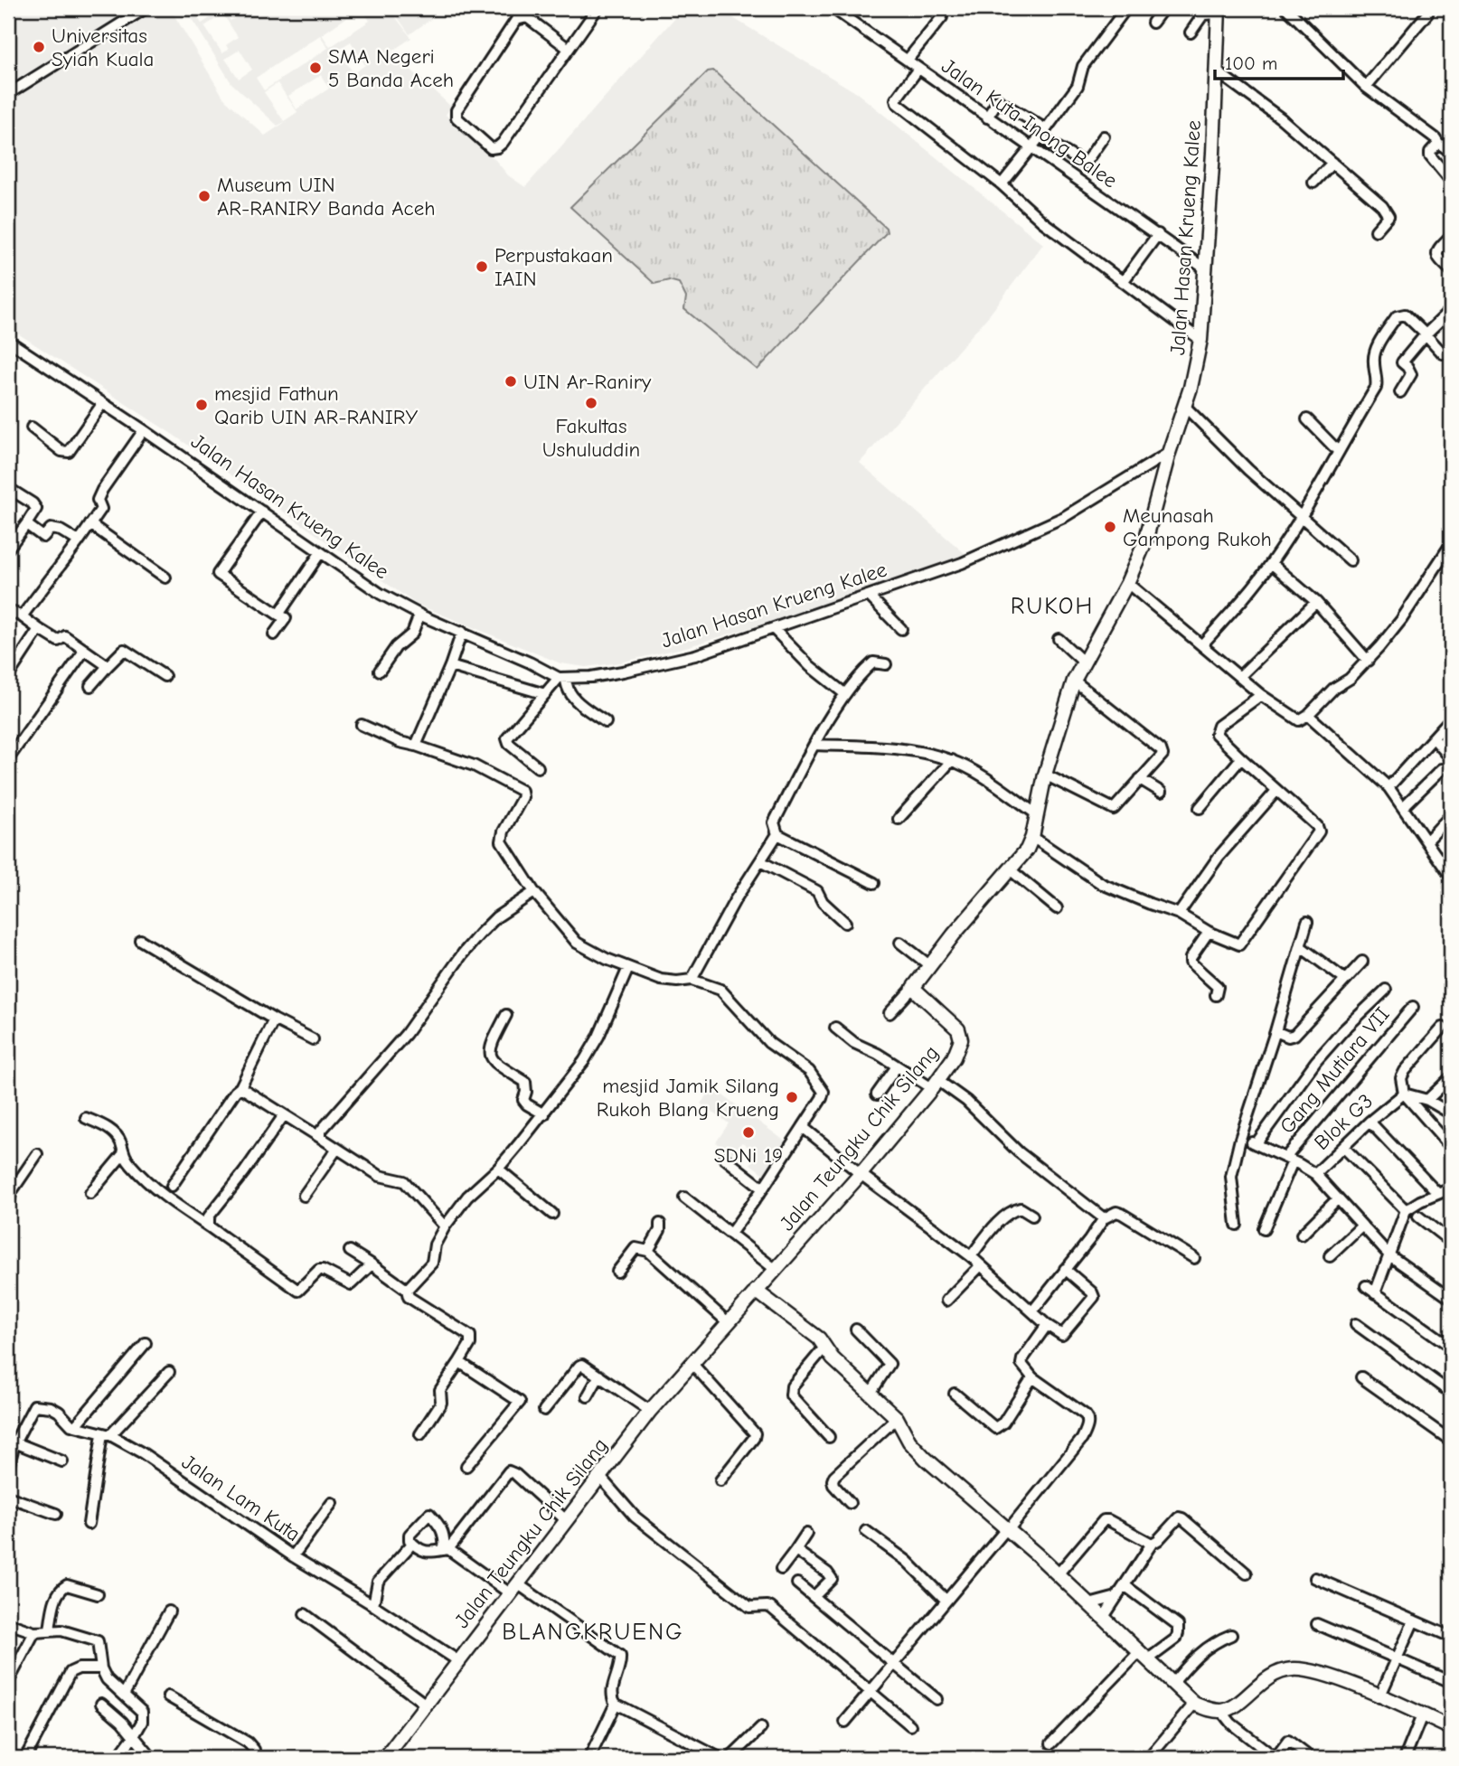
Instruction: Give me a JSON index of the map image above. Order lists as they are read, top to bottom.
{
  "streets": {
    "street": [
      "Jalan Kuta Inong Balee",
      "Jalan Hasan Krueng Kalee",
      "Gang Mutiara VII",
      "Blok G3",
      "Jalan Teungku Chik Silang",
      "Jalan Lam Kuta"
    ]
  },
  "crossings": [
    ["Jalan Kuta Inong Balee", "Jalan Hasan Krueng Kalee"],
    ["Gang Mutiara VII", "Blok G3"],
    ["Jalan Teungku Chik Silang", "Jalan Lam Kuta"]
  ],
  "districts": ["RUKOH", "BLANGKRUENG"],
  "places": [
    "Universitas Syiah Kuala",
    "SMA Negeri 5 Banda Aceh",
    "Museum UIN AR-RANIRY Banda Aceh",
    "Perpustakaan IAIN",
    "UIN Ar-Raniry",
    "Fakultas Ushuluddin",
    "mesjid Fathun Qarib UIN AR-RANIRY",
    "Meunasah Gampong Rukoh",
    "mesjid Jamik Silang Rukoh Blang Krueng",
    "SDNi 19"
  ],
  "scale_bar": "100 m"
}
